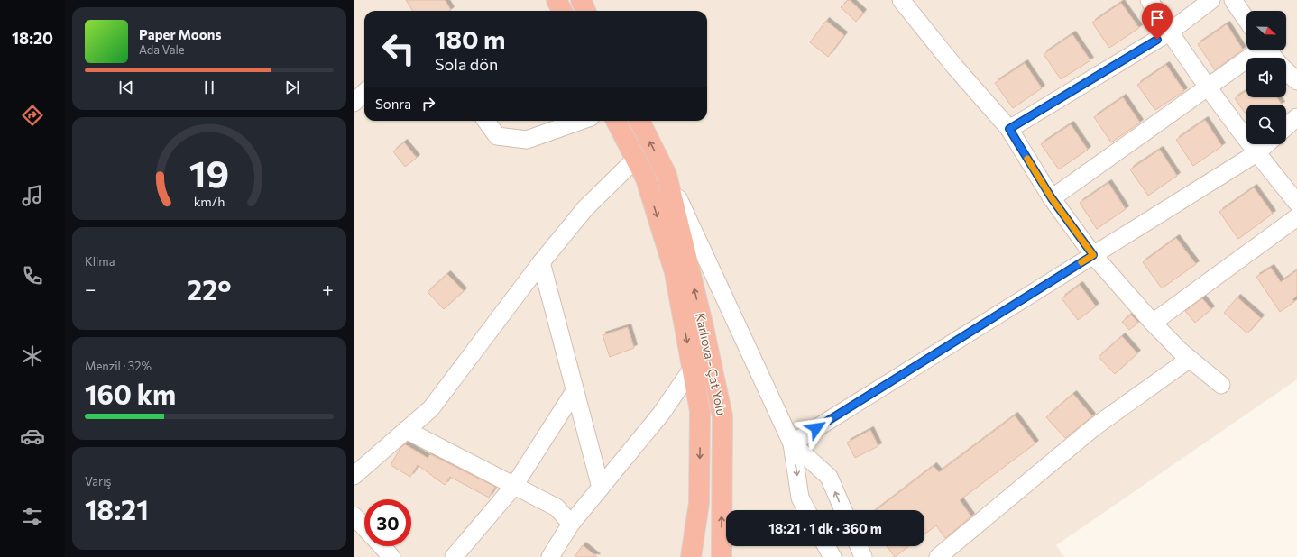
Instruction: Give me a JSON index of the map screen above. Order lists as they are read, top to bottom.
{
  "streets": {
    "highway": ["Karlıova - Çat Yolu"]
  },
  "north": "right",
  "page": {
    "tabs": "18:20",
    "turn": ["180 m", "Sola dön"],
    "song": ["Paper Moons", "Ada Vale"],
    "then": "Sonra",
    "tile": [
      "Klima",
      ["Menzil · 32%", "160 km"],
      ["Varış", "18:21"]
    ],
    "heat": ["−", "22°", "+"],
    "limit": "30",
    "trip": "18:21 · 1 dk · 360 m",
    "gauge": ["19", "km/h"]
  }
}
